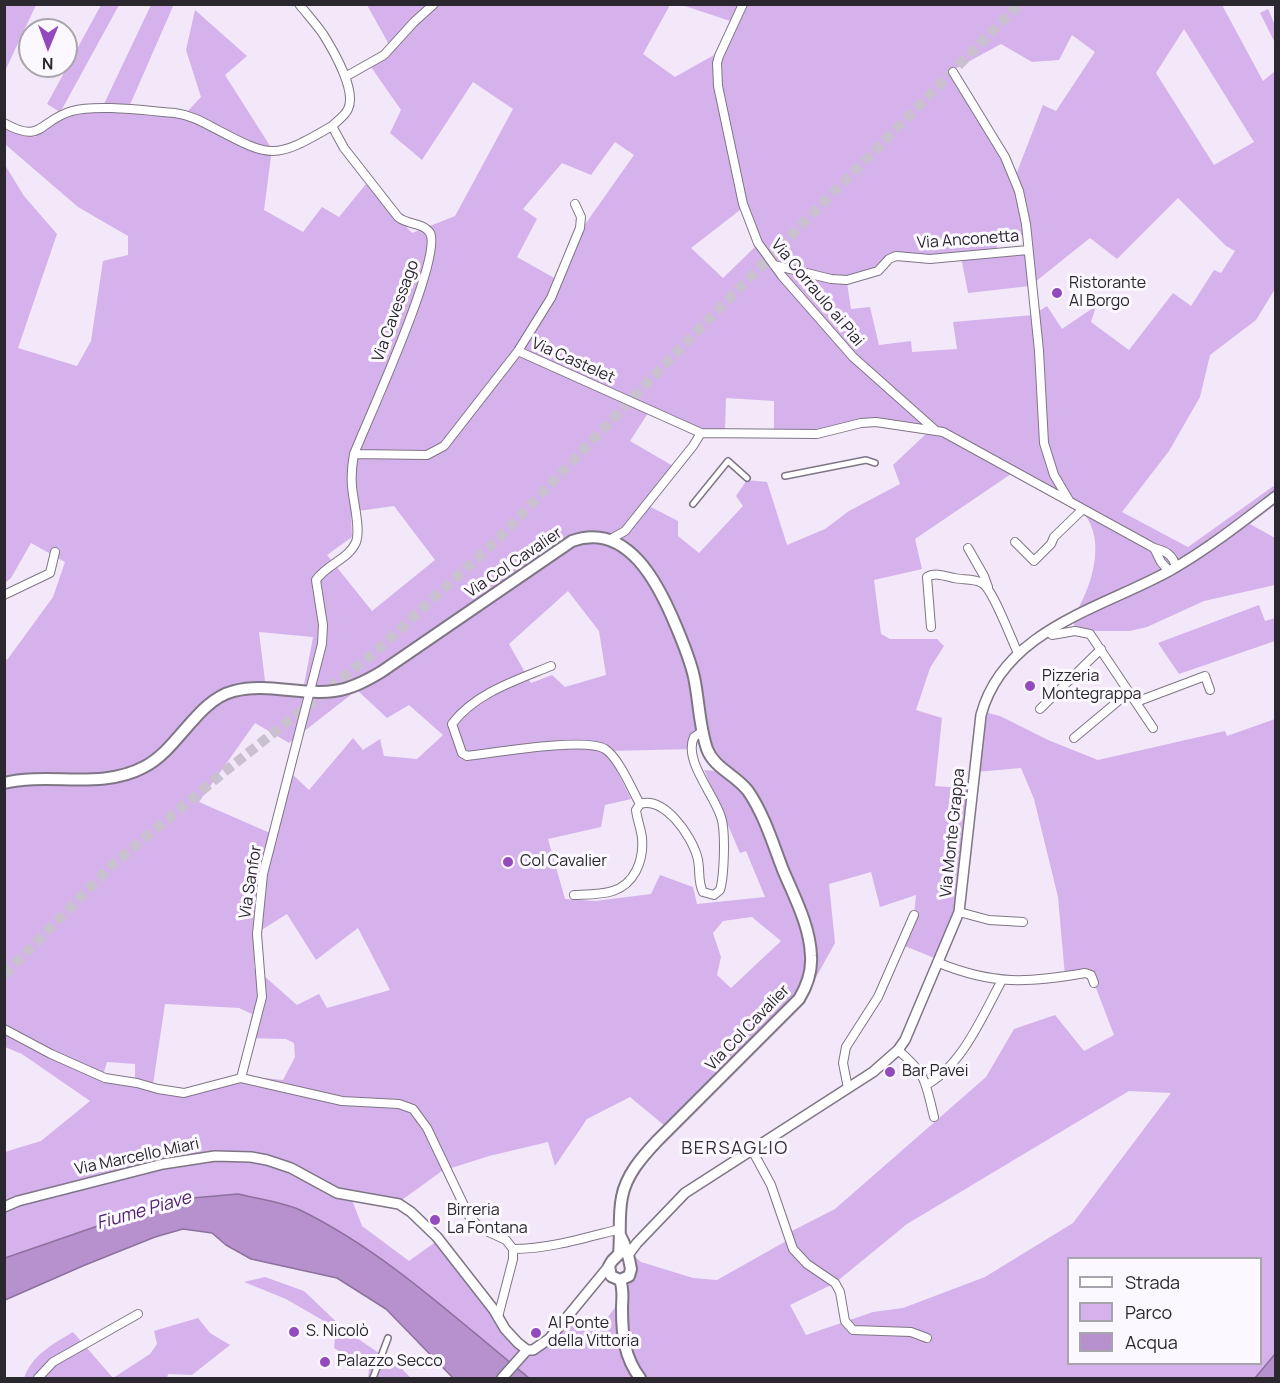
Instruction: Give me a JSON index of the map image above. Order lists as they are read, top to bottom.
{
  "streets": {
    "main road": ["Via Col Cavalier"],
    "street": [
      "Via Anconetta",
      "Via Corraulo ai Piai",
      "Via Cavessago",
      "Via Castelet",
      "Via Monte Grappa",
      "Via Sanfor",
      "Via Marcello Miari"
    ]
  },
  "crossings": [
    ["Via Anconetta", "Via Corraulo ai Piai"],
    ["Via Corraulo ai Piai", "Via Castelet"],
    ["Via Cavessago", "Via Col Cavalier"],
    ["Via Cavessago", "Via Sanfor"],
    ["Via Col Cavalier", "Via Monte Grappa"],
    ["Via Col Cavalier", "Via Sanfor"],
    ["Via Monte Grappa", "Via Marcello Miari"]
  ],
  "districts": ["BERSAGLIO"],
  "water": ["Fiume Piave"],
  "places": [
    "Ristorante Al Borgo",
    "Pizzeria Montegrappa",
    "Col Cavalier",
    "Bar Pavei",
    "Birreria La Fontana",
    "S. Nicolò",
    "Al Ponte della Vittoria",
    "Palazzo Secco"
  ],
  "legend": ["Strada", "Parco", "Acqua"],
  "north": "bottom"
}
